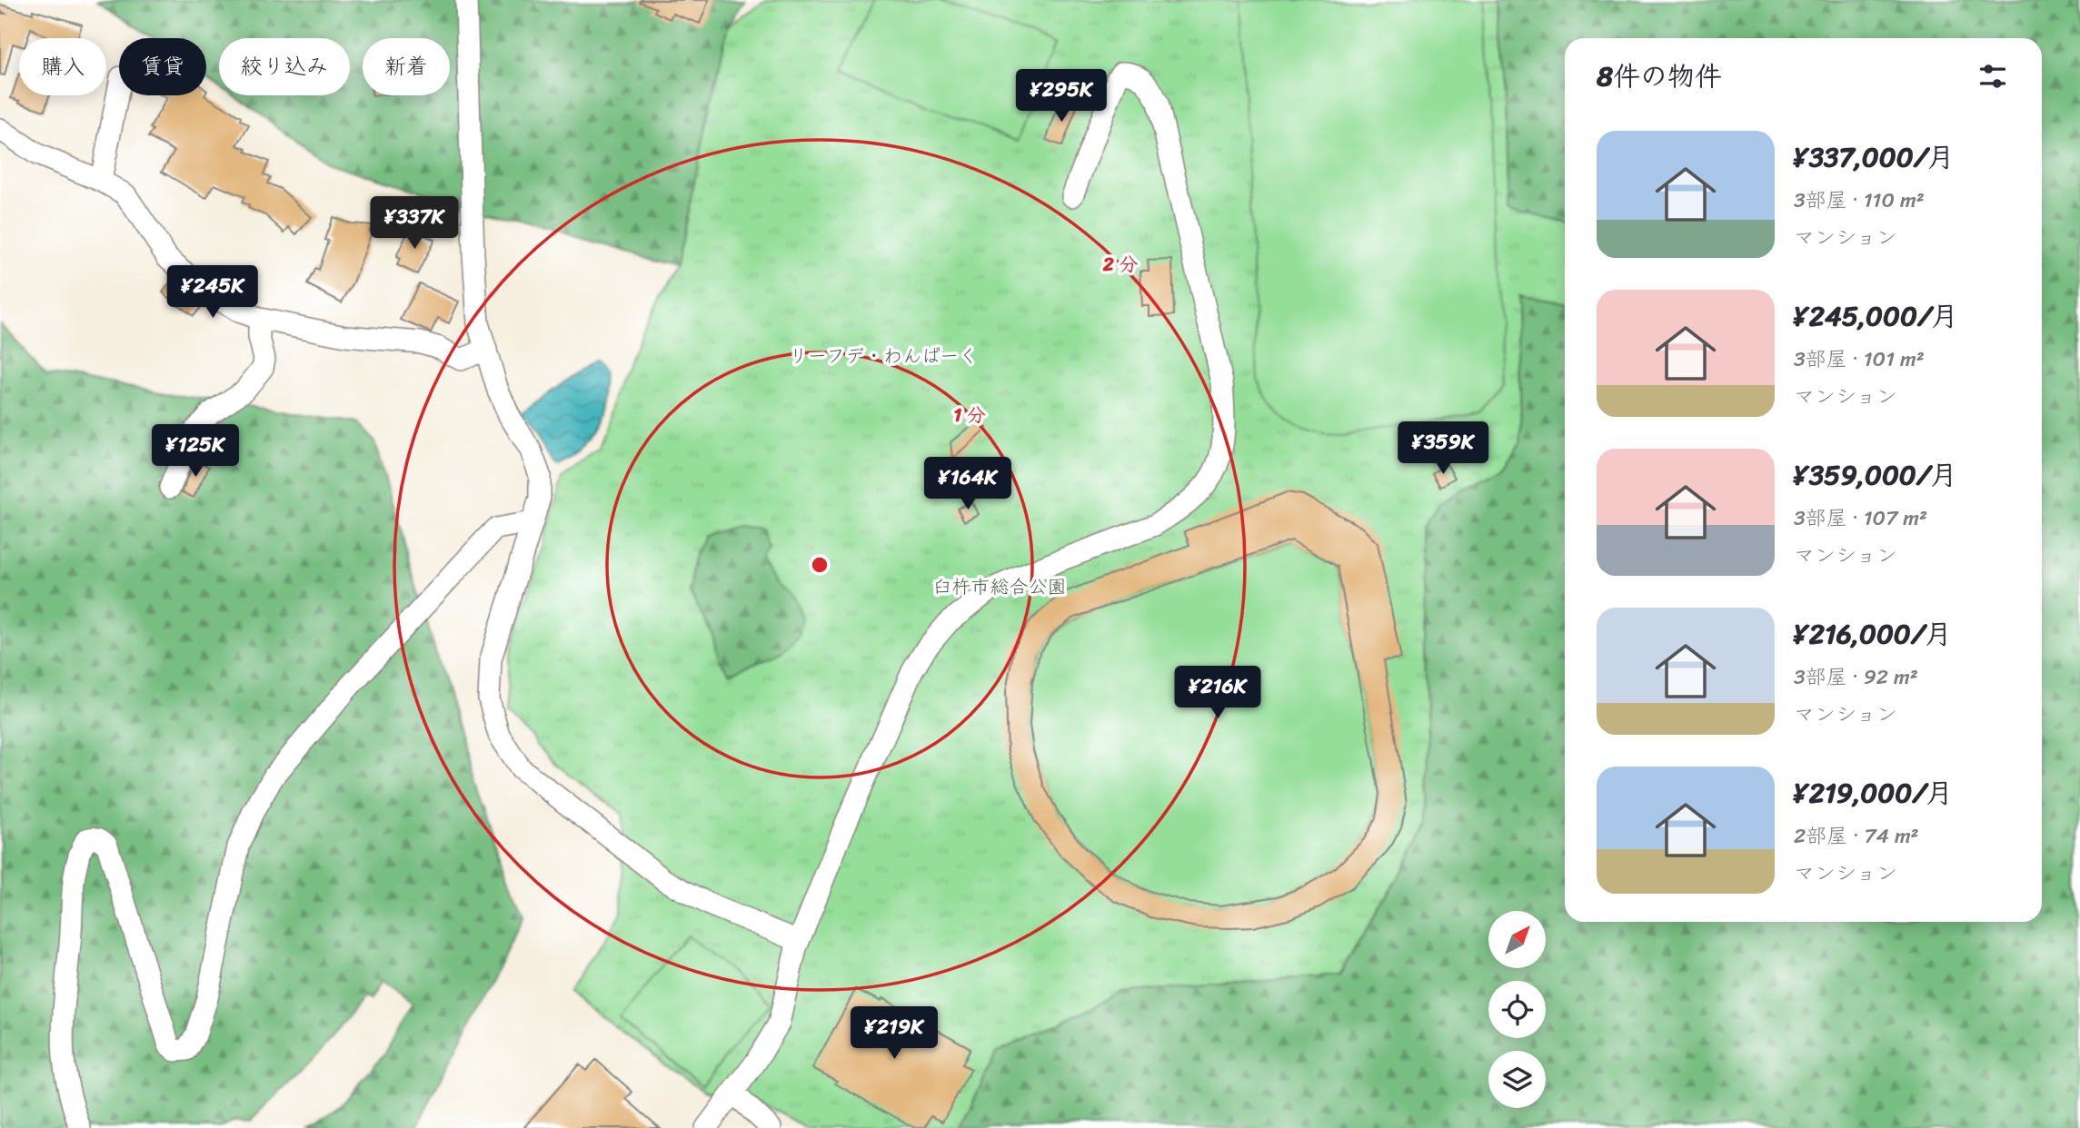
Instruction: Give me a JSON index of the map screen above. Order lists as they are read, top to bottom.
{
  "parks": ["リーフデ・わんぱーく", "臼杵市総合公園"],
  "north": "top right",
  "page": {
    "chip": [
      "購入",
      "賃貸",
      "絞り込み",
      "新着"
    ],
    "heading": "8件の物件",
    "price": [
      "¥295K",
      "¥337K",
      "¥245K",
      "¥359K",
      "¥125K",
      "¥164K",
      "¥216K",
      "¥219K"
    ],
    "list": [
      {
        "name": "¥337,000/月",
        "note": "3部屋 · 110 m² · マンション"
      },
      {
        "name": "¥245,000/月",
        "note": "3部屋 · 101 m² · マンション"
      },
      {
        "name": "¥359,000/月",
        "note": "3部屋 · 107 m² · マンション"
      },
      {
        "name": "¥216,000/月",
        "note": "3部屋 · 92 m² · マンション"
      },
      {
        "name": "¥219,000/月",
        "note": "2部屋 · 74 m² · マンション"
      }
    ]
  },
  "rings": ["2 分", "1 分"]
}
